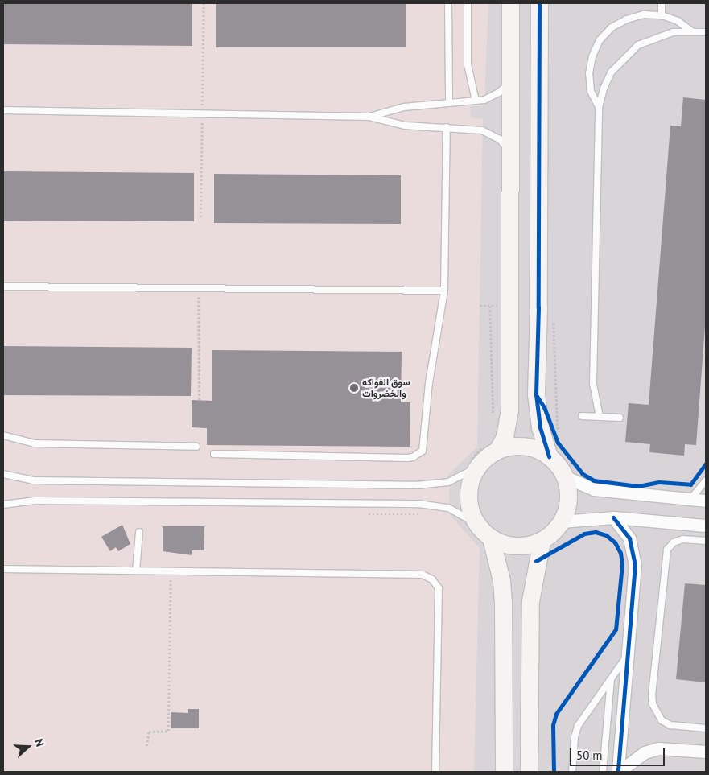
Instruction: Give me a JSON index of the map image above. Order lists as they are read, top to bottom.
{
  "places": ["سوق الفواكه والخضروات"],
  "scale_bar": "50 m",
  "north": "right"
}
